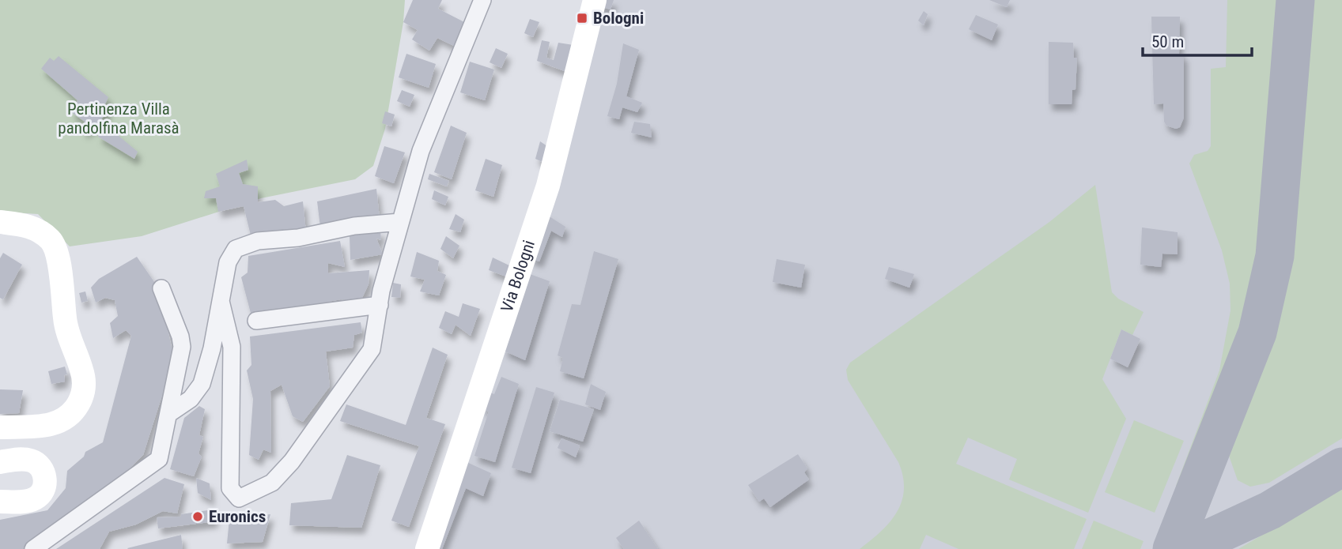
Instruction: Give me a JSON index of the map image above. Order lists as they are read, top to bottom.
{
  "streets": {
    "street": ["Via Bologni"]
  },
  "parks": ["Pertinenza Villa pandolfina Marasà"],
  "places": {
    "transit": ["Bologni"],
    "other": ["Euronics"]
  },
  "scale_bar": "50 m"
}
